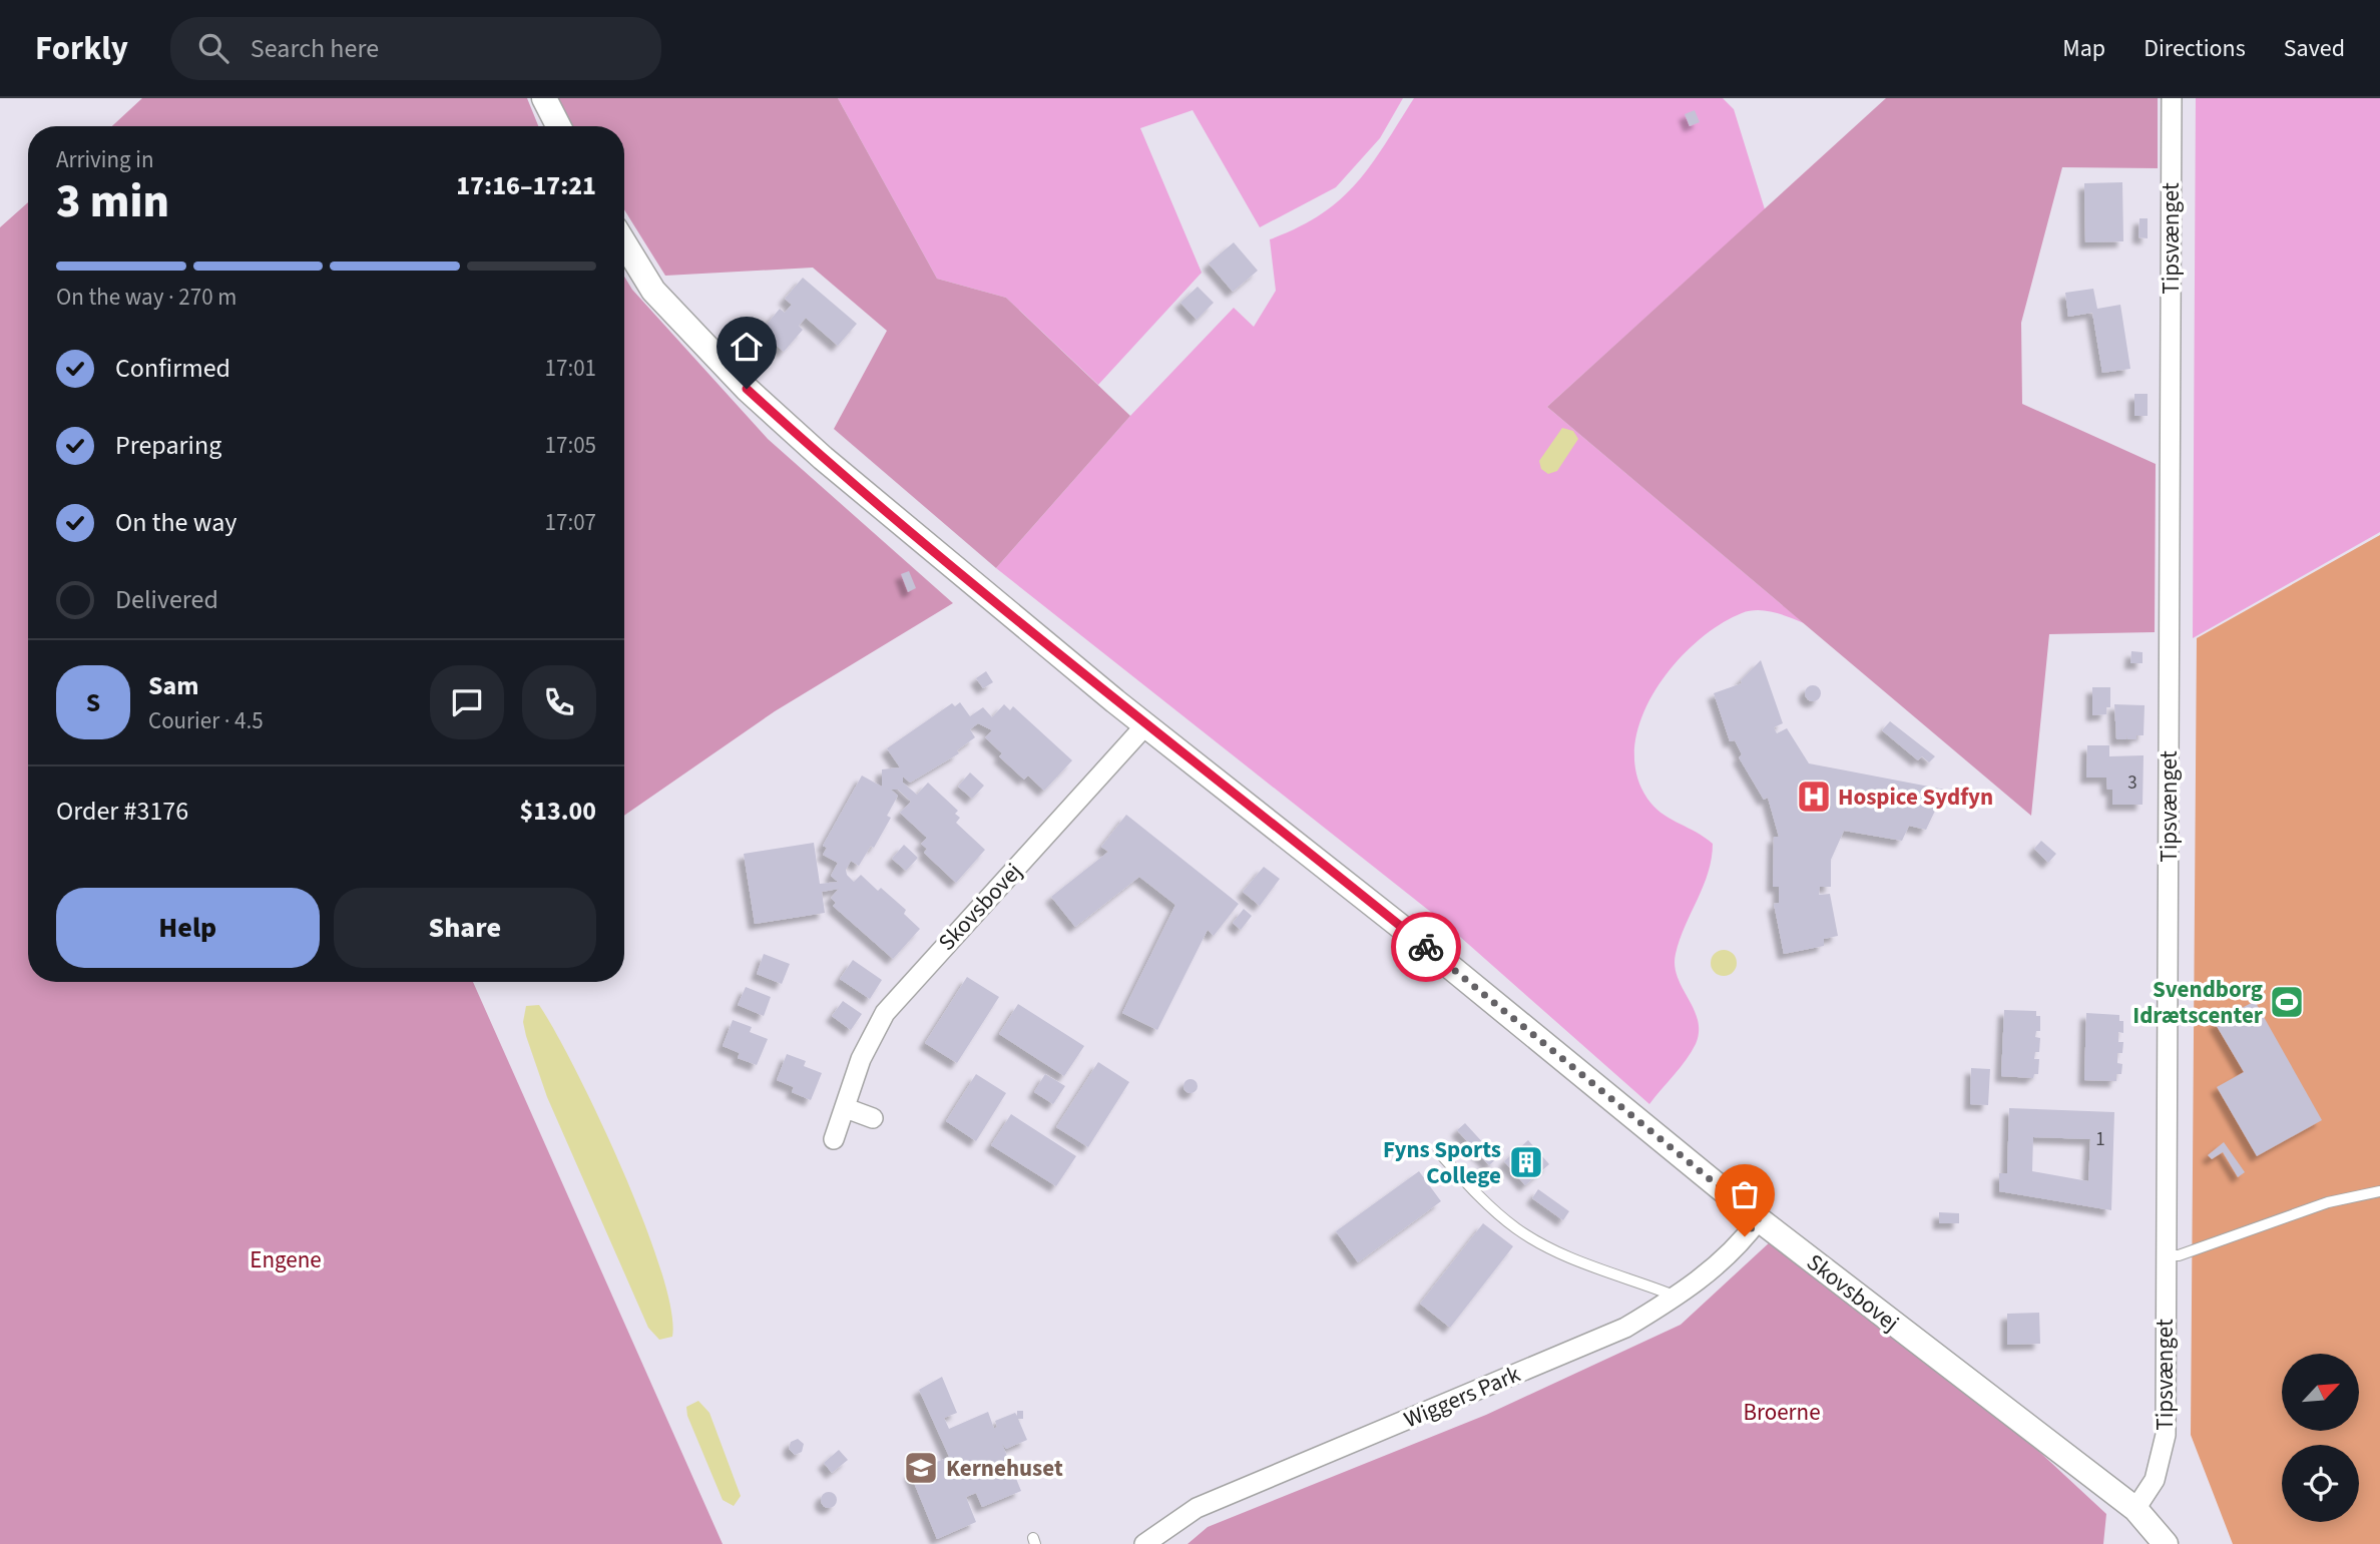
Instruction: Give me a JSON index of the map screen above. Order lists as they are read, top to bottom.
{
  "streets": {
    "street": ["Tipsvænget", "Skovsbovej", "Wiggers Park"]
  },
  "crossings": [
    ["Tipsvænget", "Skovsbovej"],
    ["Skovsbovej", "Wiggers Park"]
  ],
  "parks": ["Engene", "Broerne"],
  "places": {
    "hospital": ["Hospice Sydfyn"],
    "sports": ["Svendborg Idrætscenter"],
    "building": ["Fyns Sports College"],
    "school or university": ["Kernehuset"]
  },
  "house_numbers": ["3", "1"],
  "north": "top right",
  "page": {
    "header": "Forkly",
    "search": "Search here",
    "nav": ["Map", "Directions", "Saved"],
    "heading": ["3 min", "Arriving in", "17:16–17:21"],
    "panel": [
      "Sam",
      "Courier · 4.5",
      "Order #3176",
      "$13.00"
    ],
    "bar": "On the way · 270 m",
    "list": [
      ["Confirmed", "17:01"],
      ["Preparing", "17:05"],
      ["On the way", "17:07"],
      "Delivered"
    ],
    "round": "S",
    "buttons": ["Help", "Share"]
  }
}
